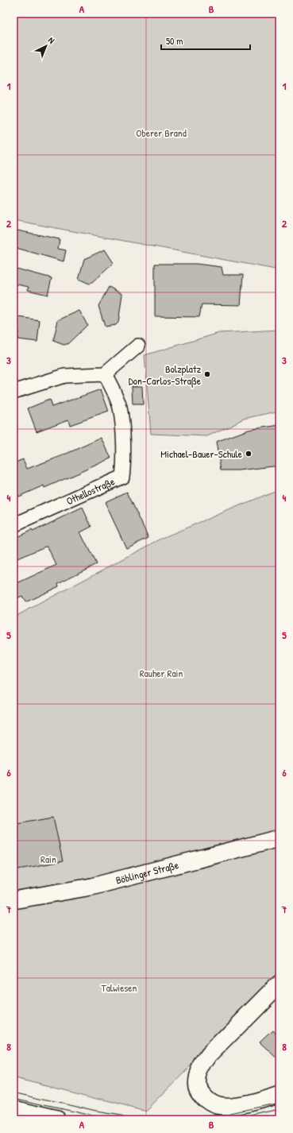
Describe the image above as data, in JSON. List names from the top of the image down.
{
  "streets": {
    "main road": ["Böblinger Straße"],
    "street": ["Othellostraße"]
  },
  "parks": [
    "Oberer Brand",
    "Rauher Rain",
    "Rain",
    "Talwiesen"
  ],
  "places": ["Bolzplatz Don-Carlos-Straße", "Michael-Bauer-Schule"],
  "scale_bar": "50 m",
  "north": "top right",
  "grid": {
    "columns": ["A", "B"],
    "rows": [
      "1",
      "2",
      "3",
      "4",
      "5",
      "6",
      "7",
      "8"
    ]
  }
}
